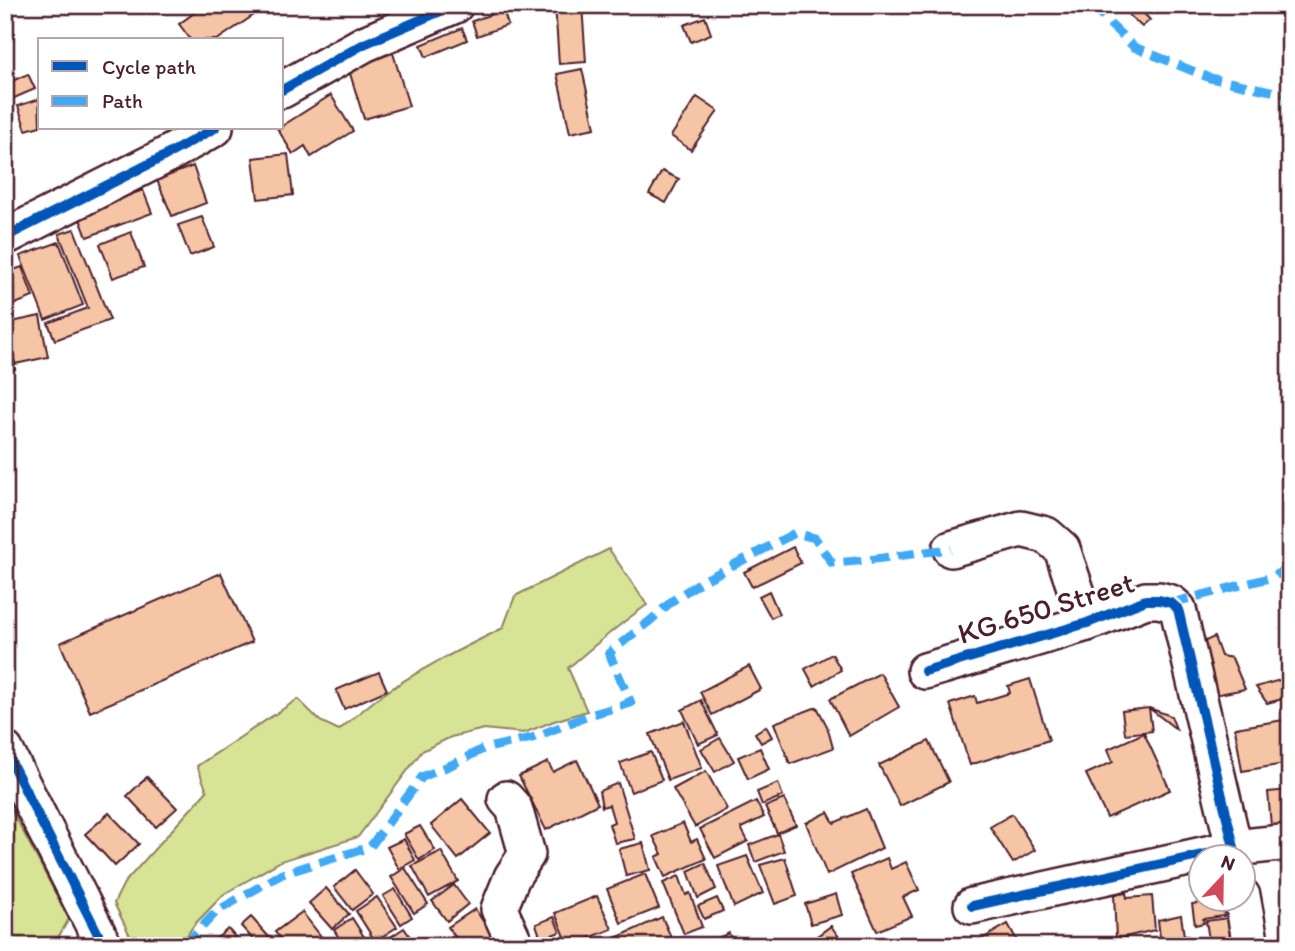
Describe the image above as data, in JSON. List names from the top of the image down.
{
  "streets": {
    "street": ["KG 650 Street"]
  },
  "legend": ["Cycle path", "Path"],
  "north": "top"
}
